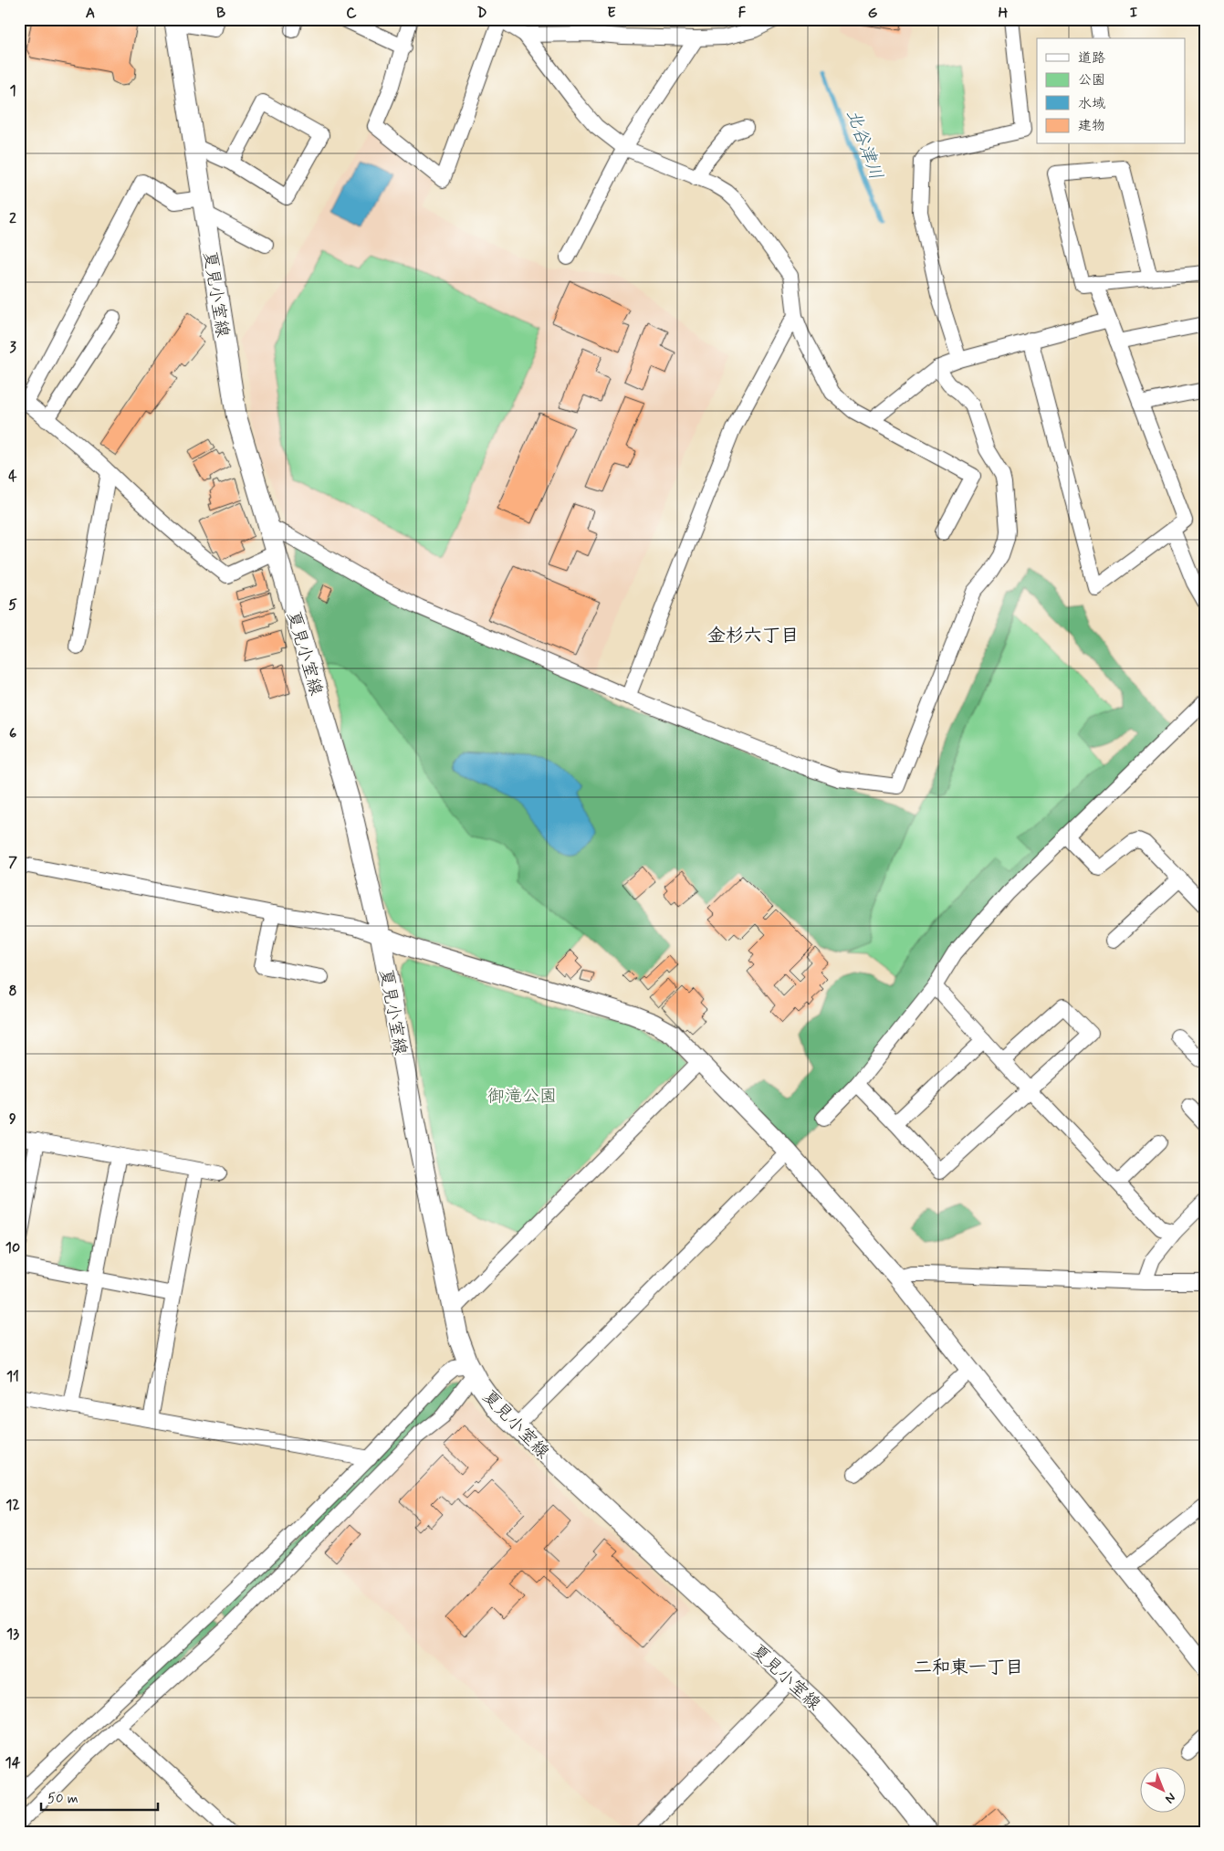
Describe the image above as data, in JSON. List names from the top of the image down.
{
  "streets": {
    "main road": ["夏見小室線"]
  },
  "districts": ["金杉六丁目", "二和東一丁目"],
  "water": ["北谷津川"],
  "parks": ["御滝公園"],
  "legend": [
    "道路",
    "公園",
    "水域",
    "建物"
  ],
  "scale_bar": "50 m",
  "north": "bottom right",
  "grid": {
    "columns": [
      "A",
      "B",
      "C",
      "D",
      "E",
      "F",
      "G",
      "H",
      "I"
    ],
    "rows": [
      "1",
      "2",
      "3",
      "4",
      "5",
      "6",
      "7",
      "8",
      "9",
      "10",
      "11",
      "12",
      "13",
      "14"
    ]
  }
}
